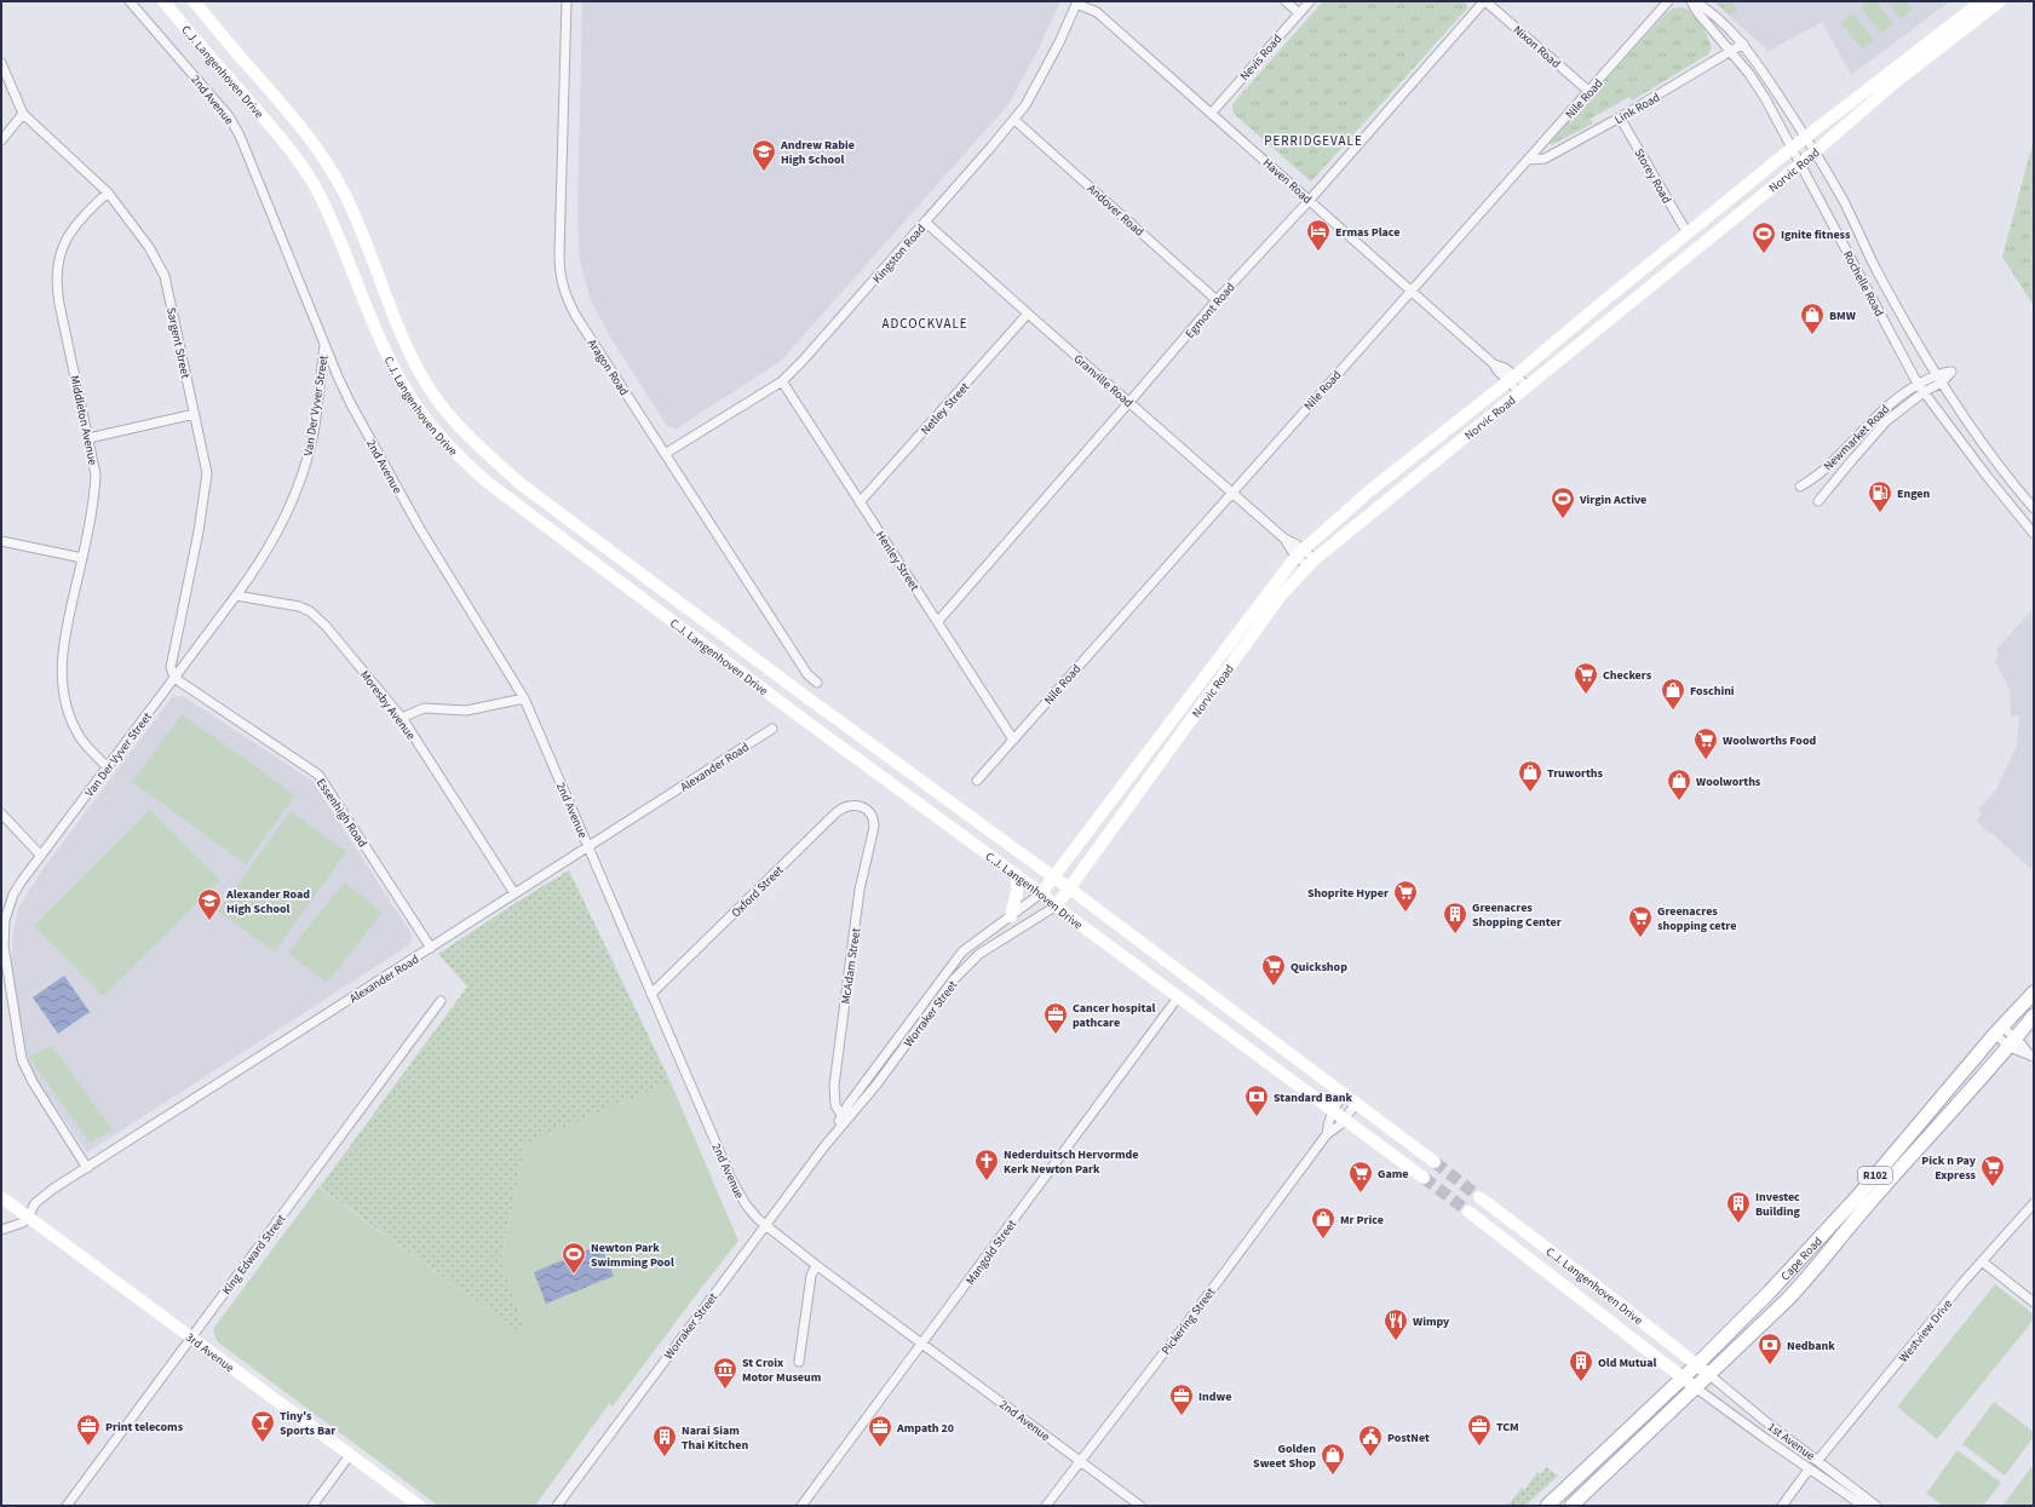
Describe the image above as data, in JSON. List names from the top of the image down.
{
  "streets": {
    "main road": [
      "C.J. Langenhoven Drive",
      "Norvic Road",
      "R102",
      "Cape Road",
      "3rd Avenue"
    ],
    "street": [
      "Nixon Road",
      "Nevis Road",
      "Nile Road",
      "2nd Avenue",
      "Link Road",
      "Storey Road",
      "Haven Road",
      "Andover Road",
      "Kingston Road",
      "Rochelle Road",
      "Egmont Road",
      "Sargent Street",
      "Aragon Road",
      "Granville Road",
      "Van Der Vyver Street",
      "Netley Street",
      "Middleton Avenue",
      "Newmarket Road",
      "Henley Street",
      "Moresby Avenue",
      "Alexander Road",
      "Essenhigh Road",
      "Oxford Street",
      "McAdam Street",
      "Worraker Street",
      "Mangold Street",
      "King Edward Street",
      "Pickering Street",
      "Westview Drive",
      "1st Avenue"
    ]
  },
  "crossings": [
    ["Nixon Road", "Nile Road"],
    ["Nixon Road", "Egmont Road"],
    ["Nevis Road", "Haven Road"],
    ["C.J. Langenhoven Drive", "Norvic Road"],
    ["C.J. Langenhoven Drive", "Worraker Street"],
    ["C.J. Langenhoven Drive", "Mangold Street"],
    ["C.J. Langenhoven Drive", "Cape Road"],
    ["C.J. Langenhoven Drive", "Pickering Street"],
    ["C.J. Langenhoven Drive", "1st Avenue"],
    ["Nile Road", "Link Road"],
    ["Nile Road", "Haven Road"],
    ["Nile Road", "Granville Road"],
    ["Nile Road", "Henley Street"],
    ["2nd Avenue", "Van Der Vyver Street"],
    ["2nd Avenue", "Alexander Road"],
    ["2nd Avenue", "Oxford Street"],
    ["2nd Avenue", "Worraker Street"],
    ["2nd Avenue", "Mangold Street"],
    ["2nd Avenue", "Pickering Street"],
    ["Link Road", "Storey Road"],
    ["Link Road", "Rochelle Road"],
    ["Norvic Road", "Storey Road"],
    ["Norvic Road", "Haven Road"],
    ["Norvic Road", "Rochelle Road"],
    ["Norvic Road", "Granville Road"],
    ["Norvic Road", "Worraker Street"],
    ["Haven Road", "Kingston Road"],
    ["Haven Road", "Egmont Road"],
    ["Andover Road", "Kingston Road"],
    ["Andover Road", "Egmont Road"],
    ["Kingston Road", "Aragon Road"],
    ["Kingston Road", "Granville Road"],
    ["Kingston Road", "Henley Street"],
    ["Rochelle Road", "Newmarket Road"],
    ["Egmont Road", "Granville Road"],
    ["Egmont Road", "Henley Street"],
    ["Sargent Street", "Van Der Vyver Street"],
    ["Sargent Street", "Middleton Avenue"],
    ["Sargent Street", "Essenhigh Road"],
    ["Granville Road", "Netley Street"],
    ["Van Der Vyver Street", "Middleton Avenue"],
    ["Van Der Vyver Street", "Moresby Avenue"],
    ["Van Der Vyver Street", "Alexander Road"],
    ["Van Der Vyver Street", "Essenhigh Road"],
    ["Netley Street", "Henley Street"],
    ["Moresby Avenue", "Alexander Road"],
    ["Alexander Road", "Essenhigh Road"],
    ["Alexander Road", "3rd Avenue"],
    ["Oxford Street", "McAdam Street"],
    ["McAdam Street", "Worraker Street"],
    ["King Edward Street", "3rd Avenue"],
    ["Cape Road", "1st Avenue"],
    ["Westview Drive", "1st Avenue"]
  ],
  "districts": ["PERRIDGEVALE", "ADCOCKVALE"],
  "places": {
    "school or university": ["Andrew Rabie High School", "Alexander Road High School"],
    "hotel": ["Ermas Place"],
    "sports": ["Ignite fitness", "Virgin Active", "Newton Park Swimming Pool"],
    "shop": [
      "BMW",
      "Foschini",
      "Truworths",
      "Woolworths",
      "Mr Price",
      "Golden Sweet Shop"
    ],
    "fuel station": ["Engen"],
    "supermarket": [
      "Checkers",
      "Woolworths Food",
      "Shoprite Hyper",
      "Greenacres shopping cetre",
      "Quickshop",
      "Pick n Pay Express",
      "Game"
    ],
    "building": [
      "Greenacres Shopping Center",
      "Investec Building",
      "Old Mutual",
      "Narai Siam Thai Kitchen"
    ],
    "office": [
      "Cancer hospital pathcare",
      "Indwe",
      "Print telecoms",
      "TCM",
      "Ampath 20"
    ],
    "bank": ["Standard Bank", "Nedbank"],
    "church": ["Nederduitsch Hervormde Kerk Newton Park"],
    "restaurant": ["Wimpy"],
    "museum": ["St Croix Motor Museum"],
    "bar": ["Tiny's Sports Bar"],
    "public building": ["PostNet"]
  }
}
